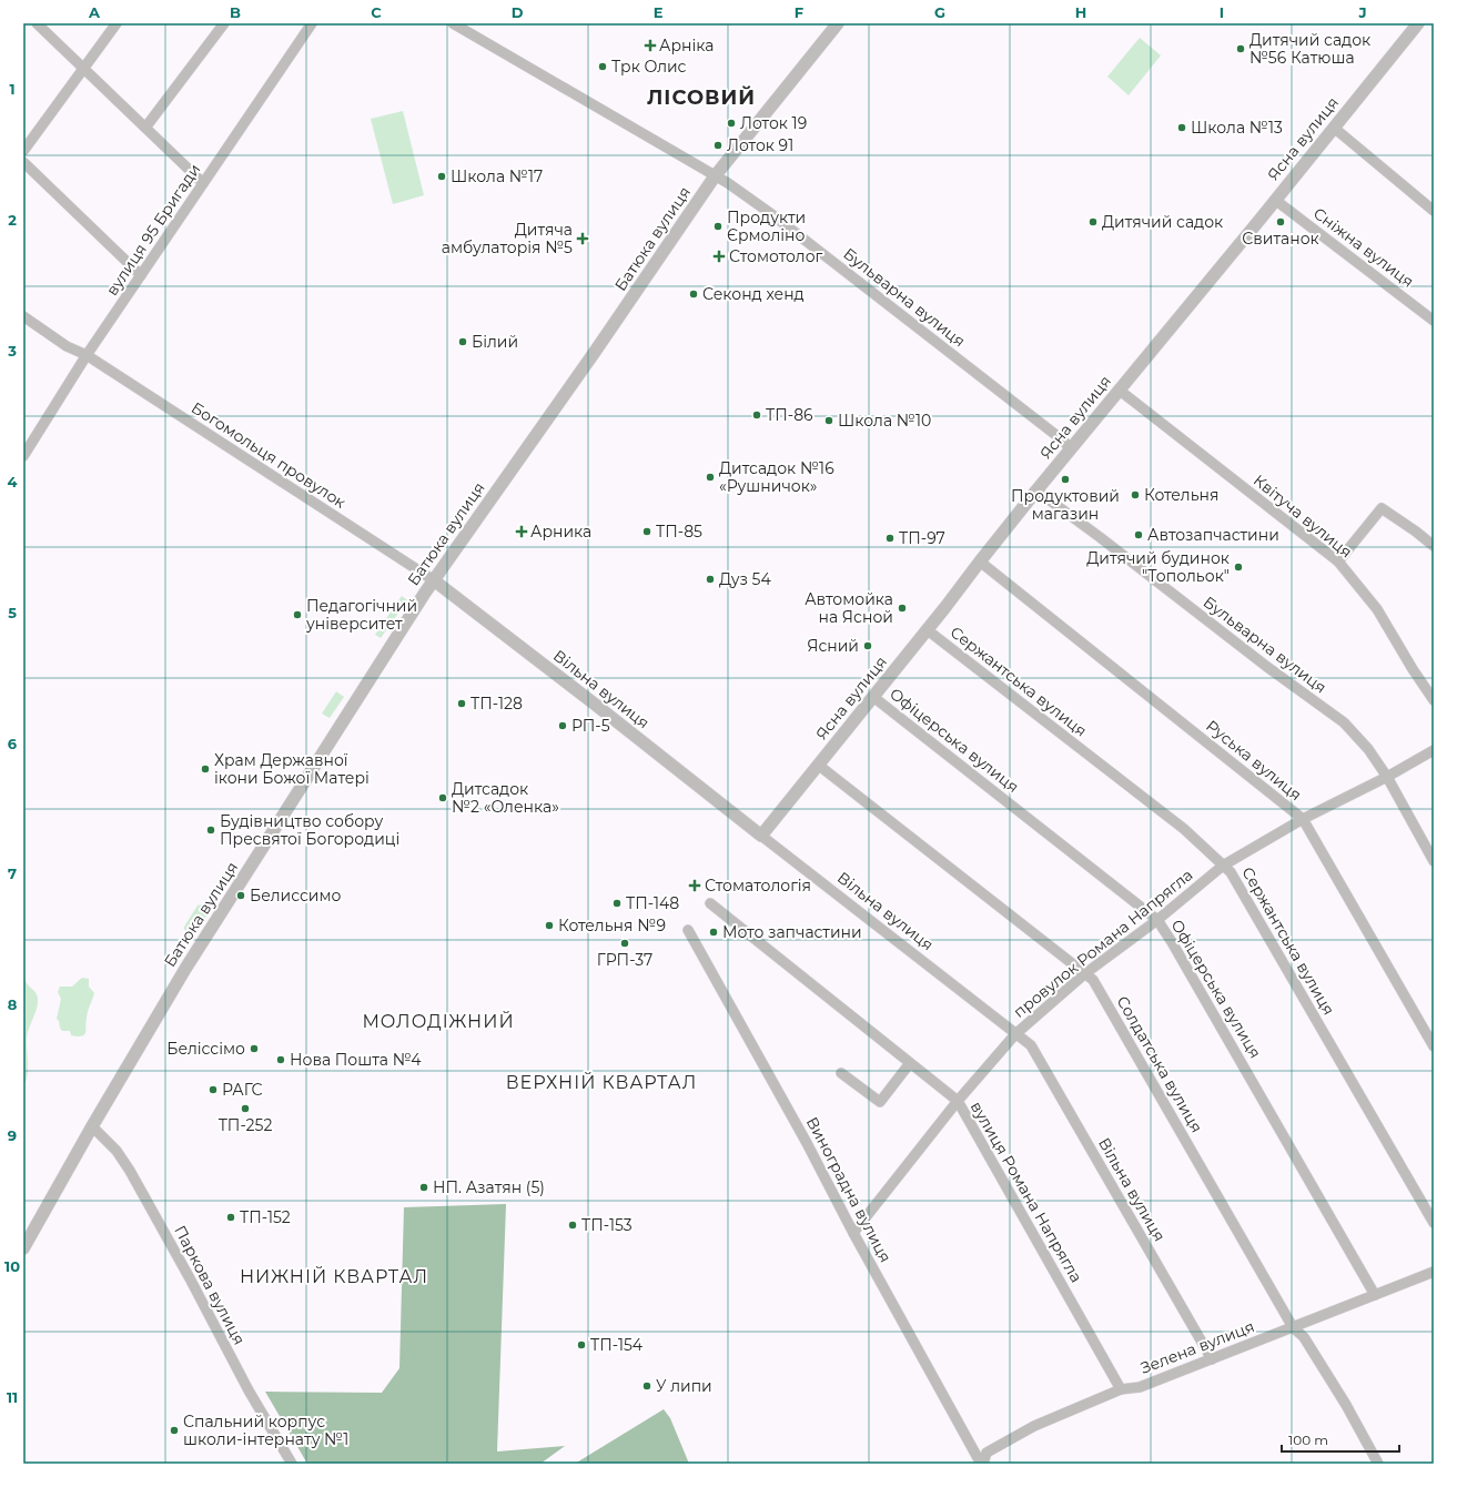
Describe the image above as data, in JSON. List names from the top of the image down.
{
  "streets": {
    "street": [
      "Ясна вулиця",
      "вулиця 95 Бригади",
      "Батюка вулиця",
      "Сніжна вулиця",
      "Бульварна вулиця",
      "Богомольця провулок",
      "Квітуча вулиця",
      "Сержантська вулиця",
      "Вільна вулиця",
      "Офіцерська вулиця",
      "Руська вулиця",
      "провулок Романа Напрягла",
      "Солдатська вулиця",
      "Виноградна вулиця",
      "вулиця Романа Напрягла",
      "Паркова вулиця",
      "Зелена вулиця"
    ]
  },
  "crossings": [
    ["Ясна вулиця", "Сніжна вулиця"],
    ["Ясна вулиця", "Бульварна вулиця"],
    ["Ясна вулиця", "Квітуча вулиця"],
    ["Ясна вулиця", "Сержантська вулиця"],
    ["Ясна вулиця", "Вільна вулиця"],
    ["Ясна вулиця", "Офіцерська вулиця"],
    ["Ясна вулиця", "Руська вулиця"],
    ["Ясна вулиця", "Солдатська вулиця"],
    ["вулиця 95 Бригади", "Богомольця провулок"],
    ["Батюка вулиця", "Бульварна вулиця"],
    ["Батюка вулиця", "Богомольця провулок"],
    ["Батюка вулиця", "Вільна вулиця"],
    ["Батюка вулиця", "Паркова вулиця"],
    ["Бульварна вулиця", "провулок Романа Напрягла"],
    ["Богомольця провулок", "Вільна вулиця"],
    ["Сержантська вулиця", "провулок Романа Напрягла"],
    ["Вільна вулиця", "провулок Романа Напрягла"],
    ["Вільна вулиця", "Зелена вулиця"],
    ["Офіцерська вулиця", "провулок Романа Напрягла"],
    ["Офіцерська вулиця", "Зелена вулиця"],
    ["Руська вулиця", "провулок Романа Напрягла"],
    ["провулок Романа Напрягла", "Солдатська вулиця"],
    ["провулок Романа Напрягла", "Виноградна вулиця"],
    ["провулок Романа Напрягла", "вулиця Романа Напрягла"],
    ["Солдатська вулиця", "Зелена вулиця"],
    ["Виноградна вулиця", "Зелена вулиця"],
    ["вулиця Романа Напрягла", "Зелена вулиця"]
  ],
  "districts": [
    "ЛІСОВИЙ",
    "МОЛОДІЖНИЙ",
    "ВЕРХНІЙ КВАРТАЛ",
    "НИЖНІЙ КВАРТАЛ"
  ],
  "places": {
    "health": [
      "Арніка",
      "Дитяча амбулаторія №5",
      "Стомотолог",
      "Арника",
      "Стоматологія"
    ],
    "other": [
      "Дитячий садок №56 Катюша",
      "Трк Олис",
      "Лоток 19",
      "Школа №13",
      "Лоток 91",
      "Школа №17",
      "Дитячий садок",
      "Свитанок",
      "Продукти Єрмоліно",
      "Секонд хенд",
      "Білий",
      "ТП-86",
      "Школа №10",
      "Дитсадок №16 «Рушничок»",
      "Продуктовий магазин",
      "Котельня",
      "ТП-85",
      "Автозапчастини",
      "ТП-97",
      "Дитячий будинок \"Топольок\"",
      "Дуз 54",
      "Автомойка на Ясной",
      "Педагогічний університет",
      "Ясний",
      "ТП-128",
      "РП-5",
      "Храм Державної ікони Божої Матері",
      "Дитсадок №2 «Оленка»",
      "Будівництво собору Пресвятої Богородиці",
      "Белиссимо",
      "ТП-148",
      "Котельня №9",
      "Мото запчастини",
      "ГРП-37",
      "Беліссімо",
      "Нова Пошта №4",
      "РАГС",
      "ТП-252",
      "НП. Азатян (5)",
      "ТП-152",
      "ТП-153",
      "ТП-154",
      "У липи",
      "Спальний корпус школи-інтернату №1"
    ]
  },
  "scale_bar": "100 m",
  "grid": {
    "columns": [
      "A",
      "B",
      "C",
      "D",
      "E",
      "F",
      "G",
      "H",
      "I",
      "J"
    ],
    "rows": [
      "1",
      "2",
      "3",
      "4",
      "5",
      "6",
      "7",
      "8",
      "9",
      "10",
      "11"
    ]
  }
}
